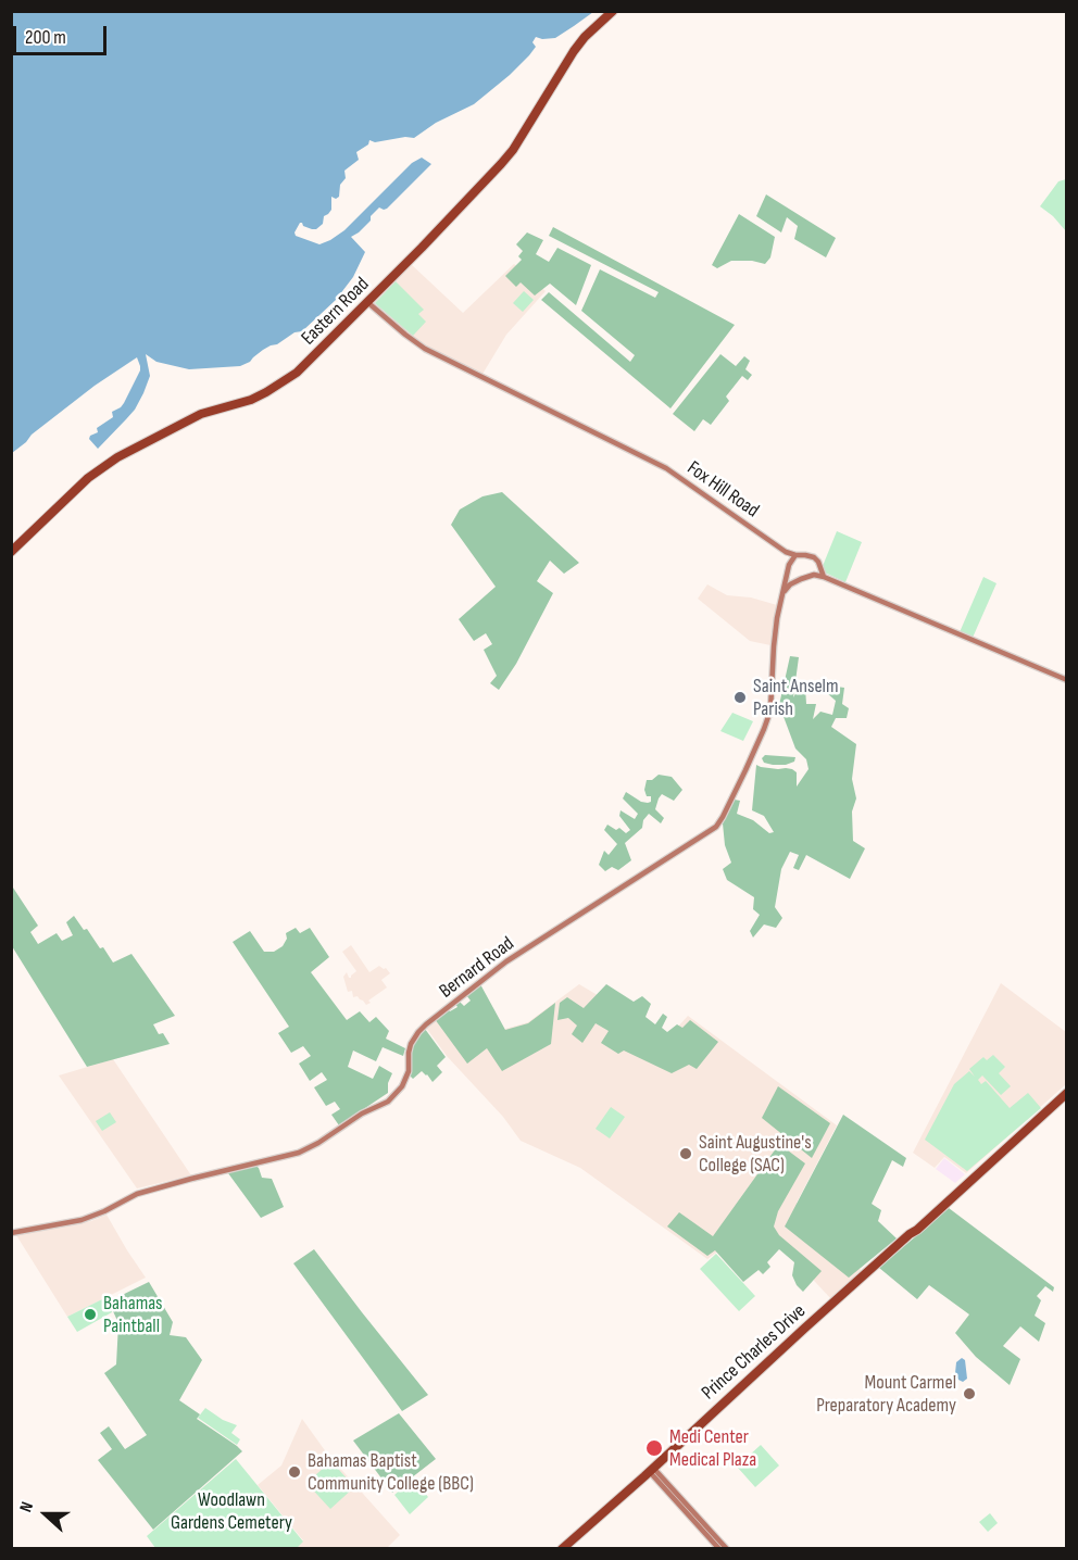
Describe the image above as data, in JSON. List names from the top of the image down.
{
  "streets": {
    "highway": ["Eastern Road", "Prince Charles Drive"],
    "main road": ["Fox Hill Road", "Bernard Road"]
  },
  "crossings": [
    ["Eastern Road", "Fox Hill Road"]
  ],
  "parks": ["Woodlawn Gardens Cemetery"],
  "places": [
    "Saint Anselm Parish",
    "Saint Augustine's College (SAC)",
    "Bahamas Paintball",
    "Mount Carmel Preparatory Academy",
    "Medi Center Medical Plaza",
    "Bahamas Baptist Community College (BBC)"
  ],
  "scale_bar": "200 m",
  "north": "left"
}
